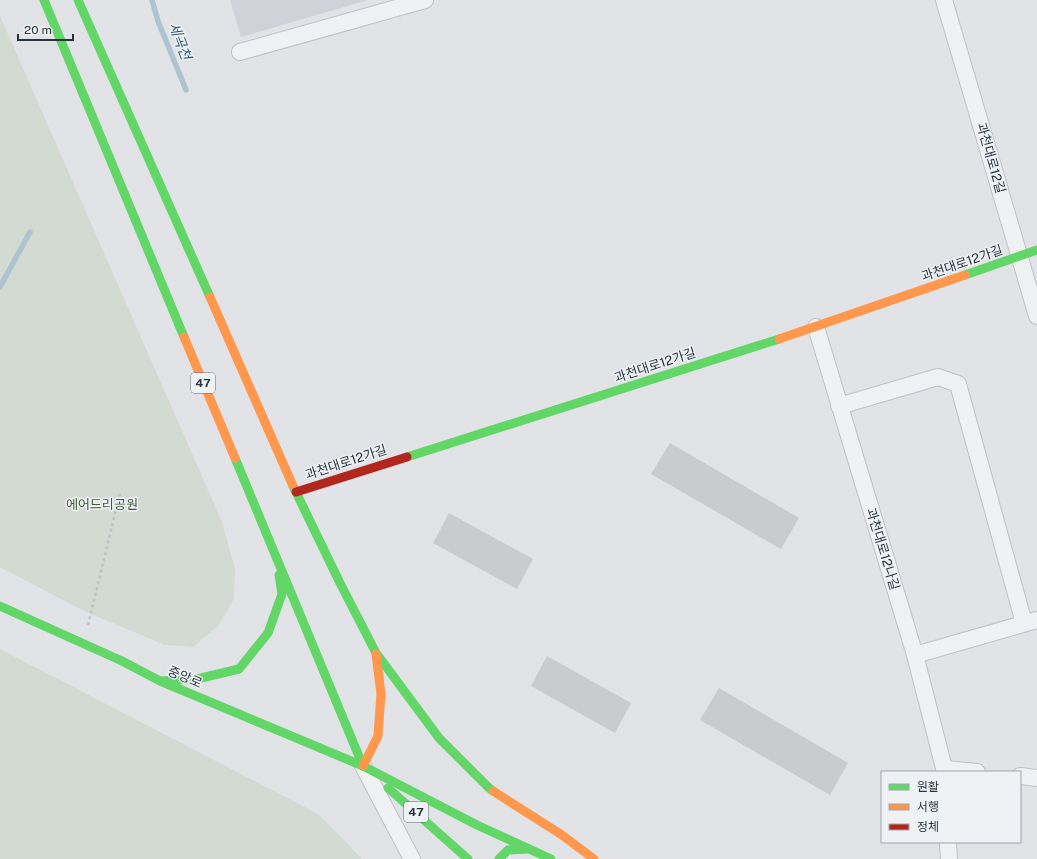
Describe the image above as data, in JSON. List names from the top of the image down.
{
  "streets": {
    "main road": ["과천대로12가길", "47", "중앙로"],
    "street": ["과천대로12길", "과천대로12나길"]
  },
  "crossings": [
    ["과천대로12길", "과천대로12가길"],
    ["과천대로12가길", "과천대로12나길"],
    ["47", "중앙로"]
  ],
  "water": ["세곡천"],
  "parks": ["에어드리공원"],
  "legend": ["원활", "서행", "정체"],
  "scale_bar": "20 m"
}
